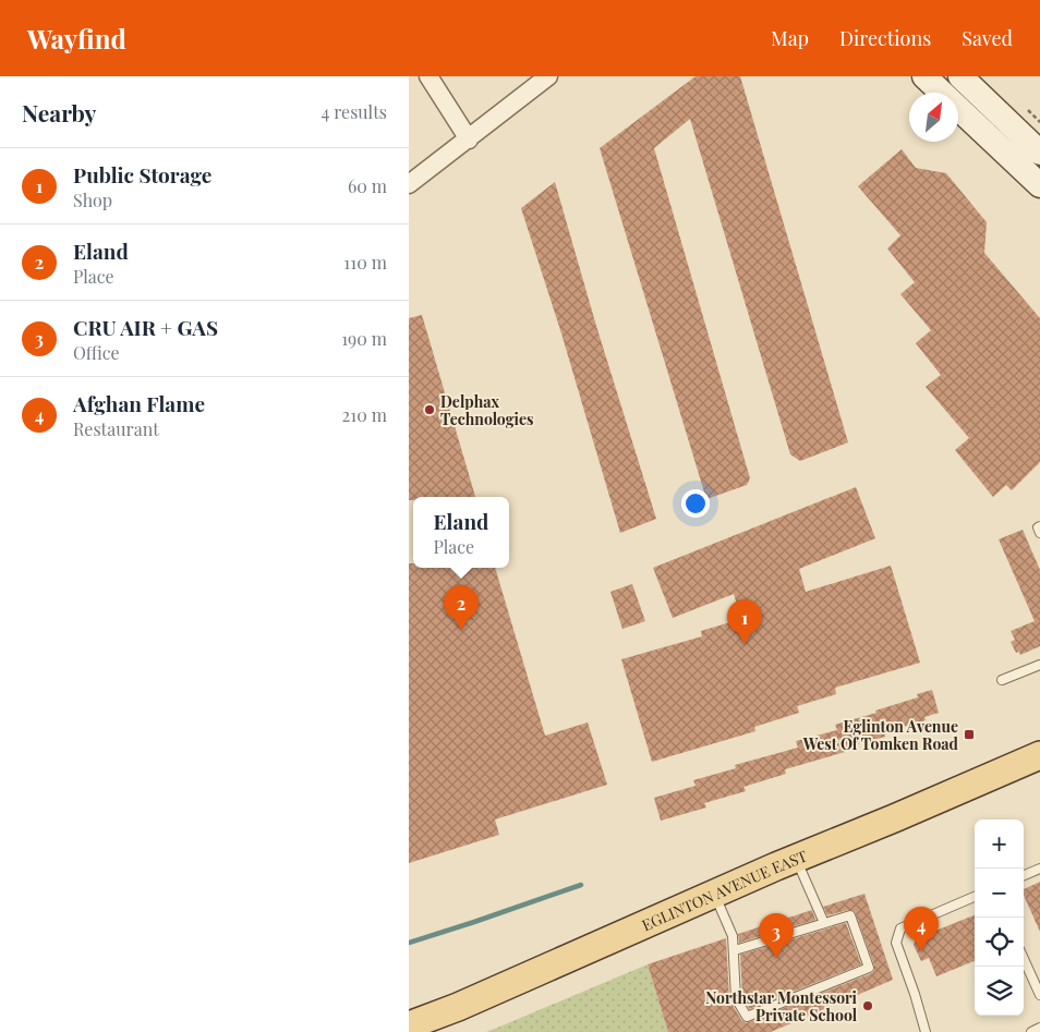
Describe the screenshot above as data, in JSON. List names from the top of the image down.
{
  "streets": {
    "main road": ["EGLINTON AVENUE EAST"]
  },
  "places": {
    "other": ["Delphax Technologies", "Northstar Montessori Private School"],
    "transit": ["Eglinton Avenue West Of Tomken Road"]
  },
  "north": "top right",
  "page": {
    "header": "Wayfind",
    "nav": ["Map", "Directions", "Saved"],
    "heading": ["Nearby", "4 results"],
    "list": [
      {
        "mark": "1",
        "name": "Public Storage",
        "note": "Shop",
        "value": "60 m"
      },
      {
        "mark": "2",
        "name": "Eland",
        "note": "Place",
        "value": "110 m"
      },
      {
        "mark": "3",
        "name": "CRU AIR + GAS",
        "note": "Office",
        "value": "190 m"
      },
      {
        "mark": "4",
        "name": "Afghan Flame",
        "note": "Restaurant",
        "value": "210 m"
      }
    ],
    "popup": ["Eland", "Place"],
    "pins": [
      "2",
      "1",
      "4",
      "3"
    ],
    "map_buttons": ["+", "−"]
  }
}
